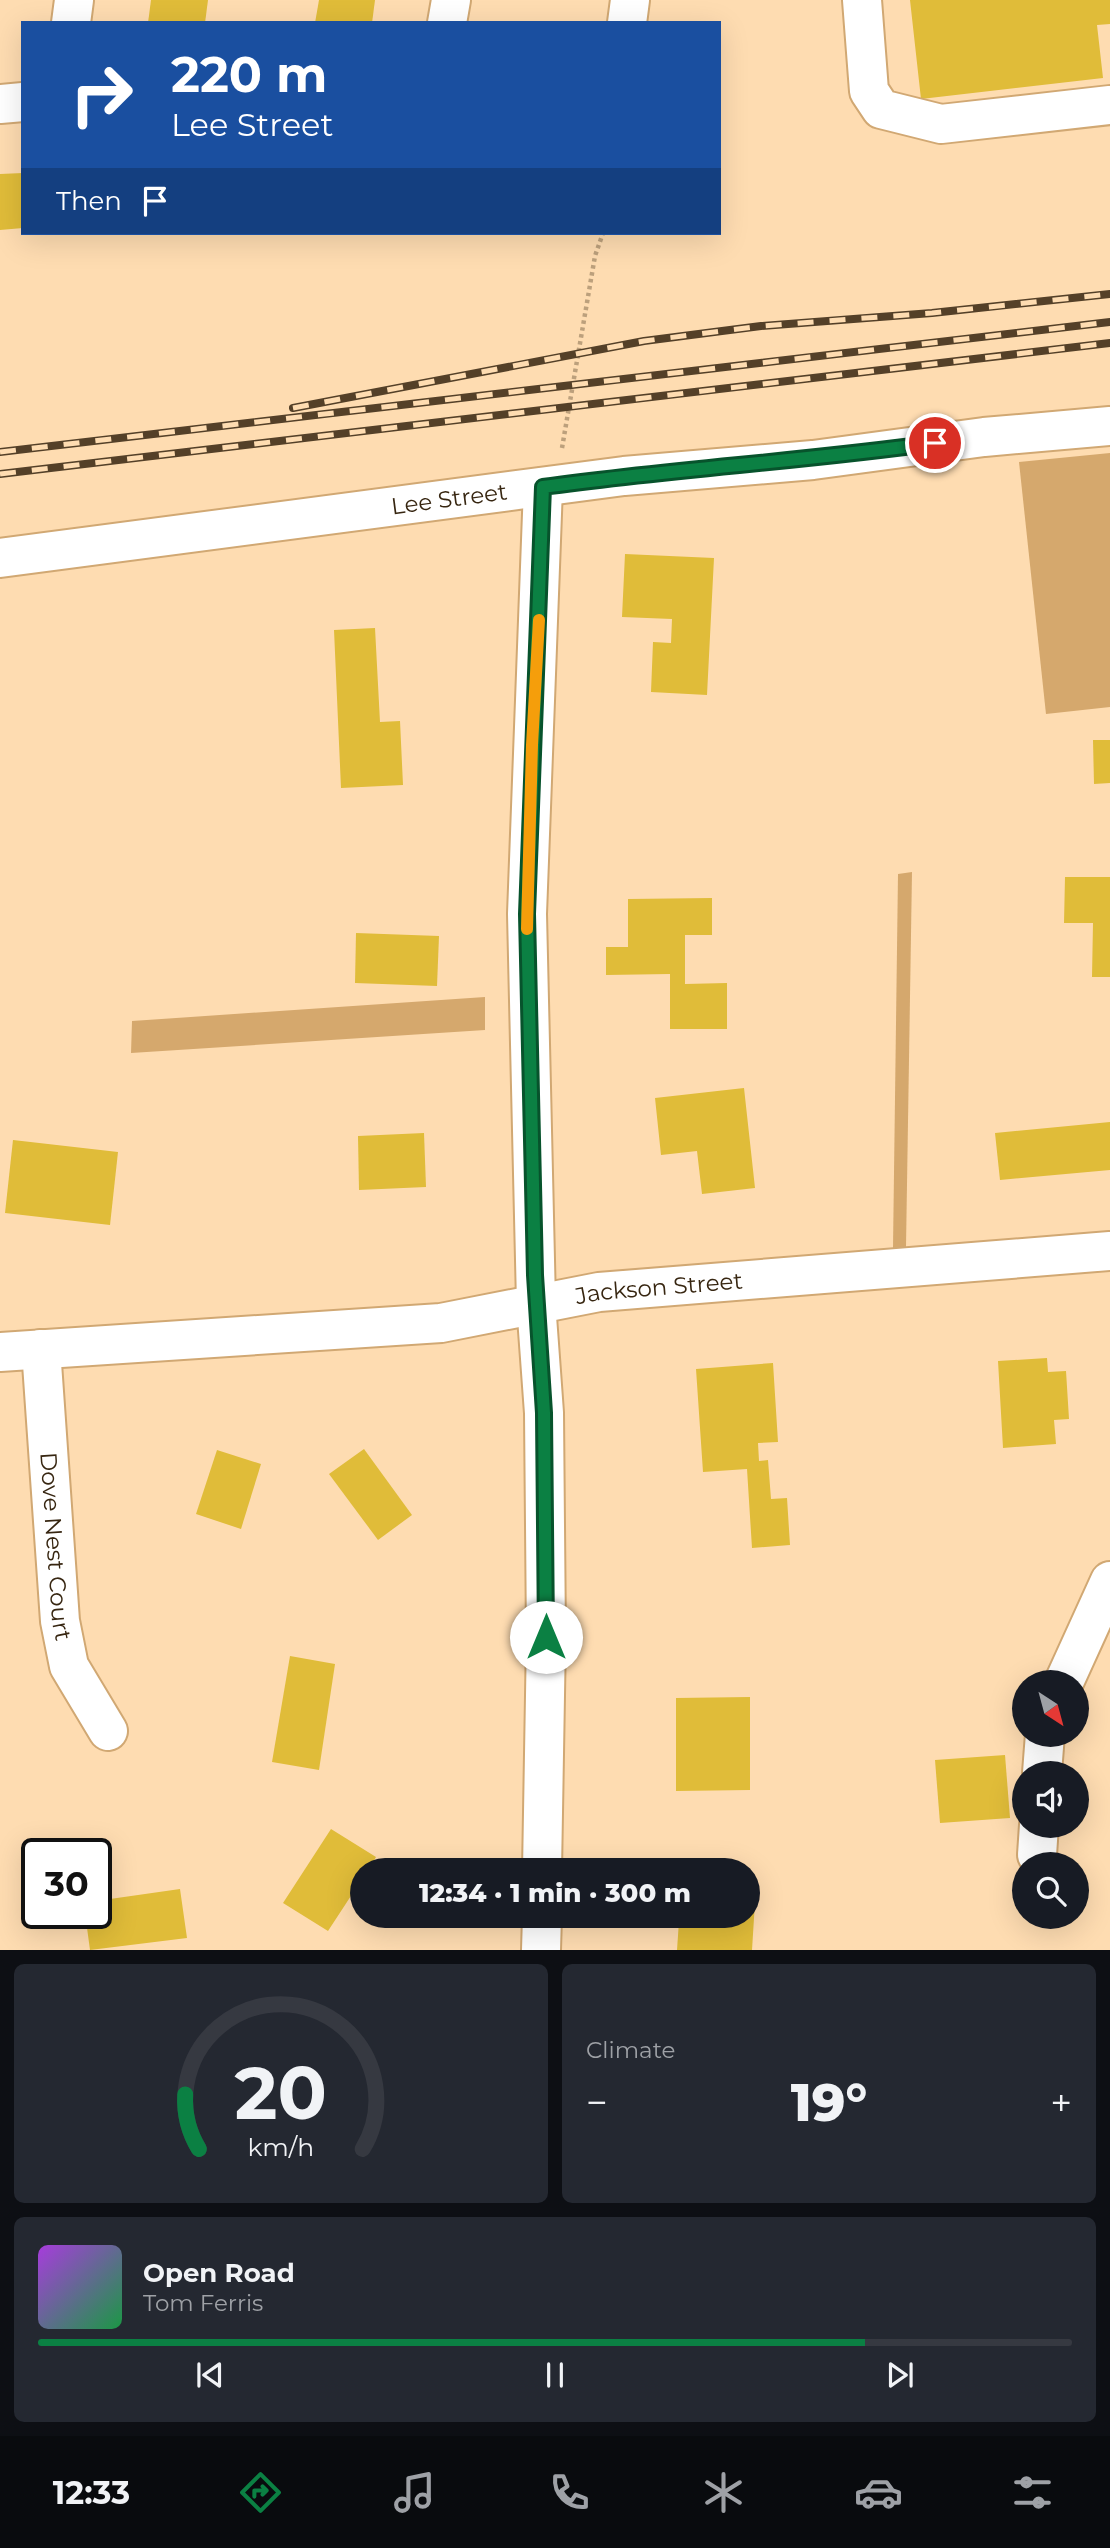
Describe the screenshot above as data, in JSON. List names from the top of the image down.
{
  "streets": {
    "street": ["Lee Street", "Jackson Street", "Dove Nest Court"]
  },
  "crossings": [
    ["Jackson Street", "Dove Nest Court"]
  ],
  "north": "bottom right",
  "page": {
    "turn": ["220 m", "Lee Street"],
    "then": "Then",
    "limit": "30",
    "trip": "12:34 · 1 min · 300 m",
    "tile": "Climate",
    "heat": ["−", "19°", "+"],
    "song": ["Open Road", "Tom Ferris"],
    "tabs": "12:33",
    "gauge": ["20", "km/h"]
  }
}
